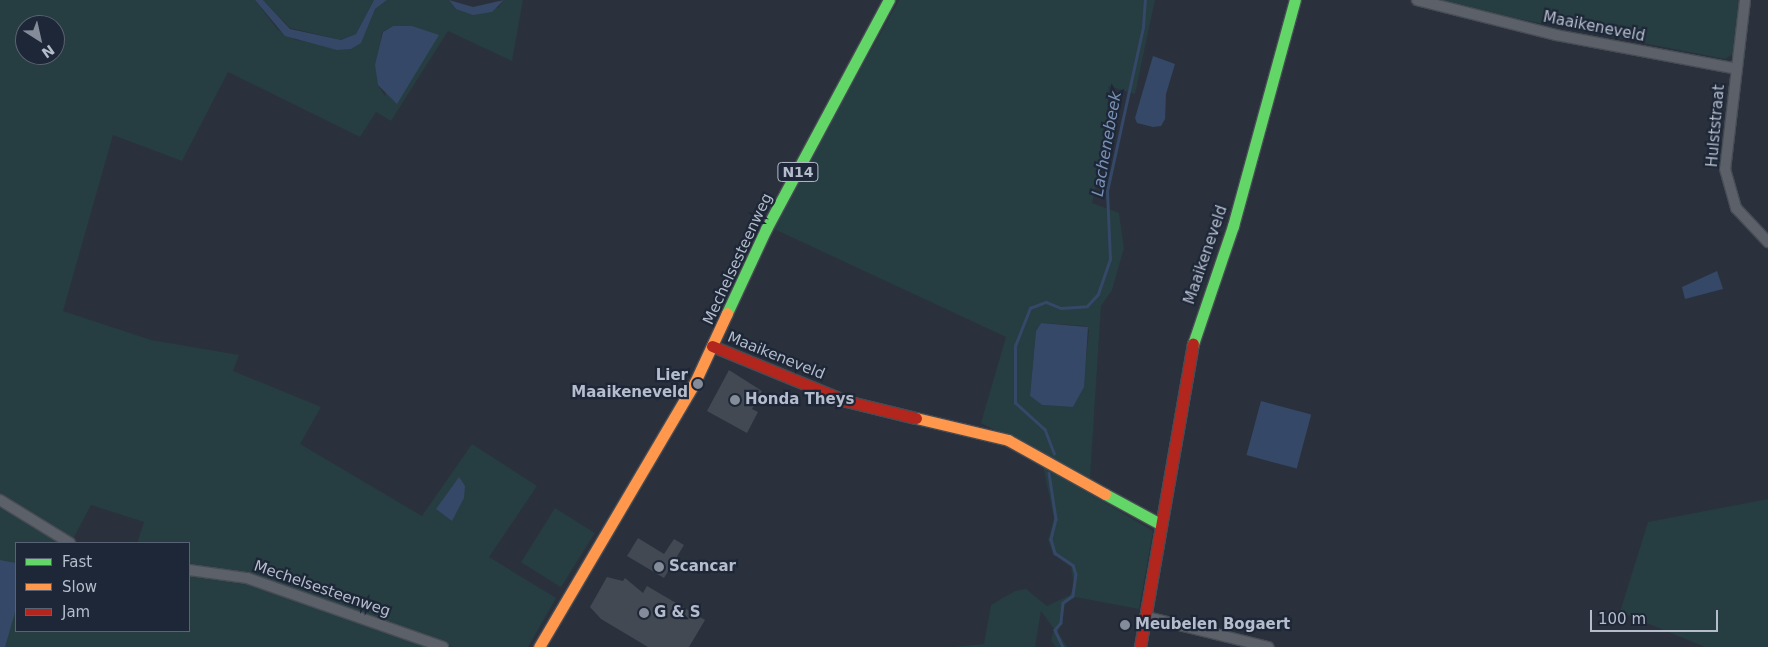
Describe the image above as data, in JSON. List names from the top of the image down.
{
  "streets": {
    "street": [
      "Maaikeneveld",
      "Hulststraat",
      "N14",
      "Mechelsesteenweg"
    ]
  },
  "crossings": [
    ["Maaikeneveld", "Hulststraat"],
    ["Maaikeneveld", "Mechelsesteenweg"]
  ],
  "water": ["Lachenebeek"],
  "places": [
    "Lier Maaikeneveld",
    "Honda Theys",
    "Scancar",
    "G & S",
    "Meubelen Bogaert"
  ],
  "legend": ["Fast", "Slow", "Jam"],
  "scale_bar": "100 m",
  "north": "bottom right"
}
